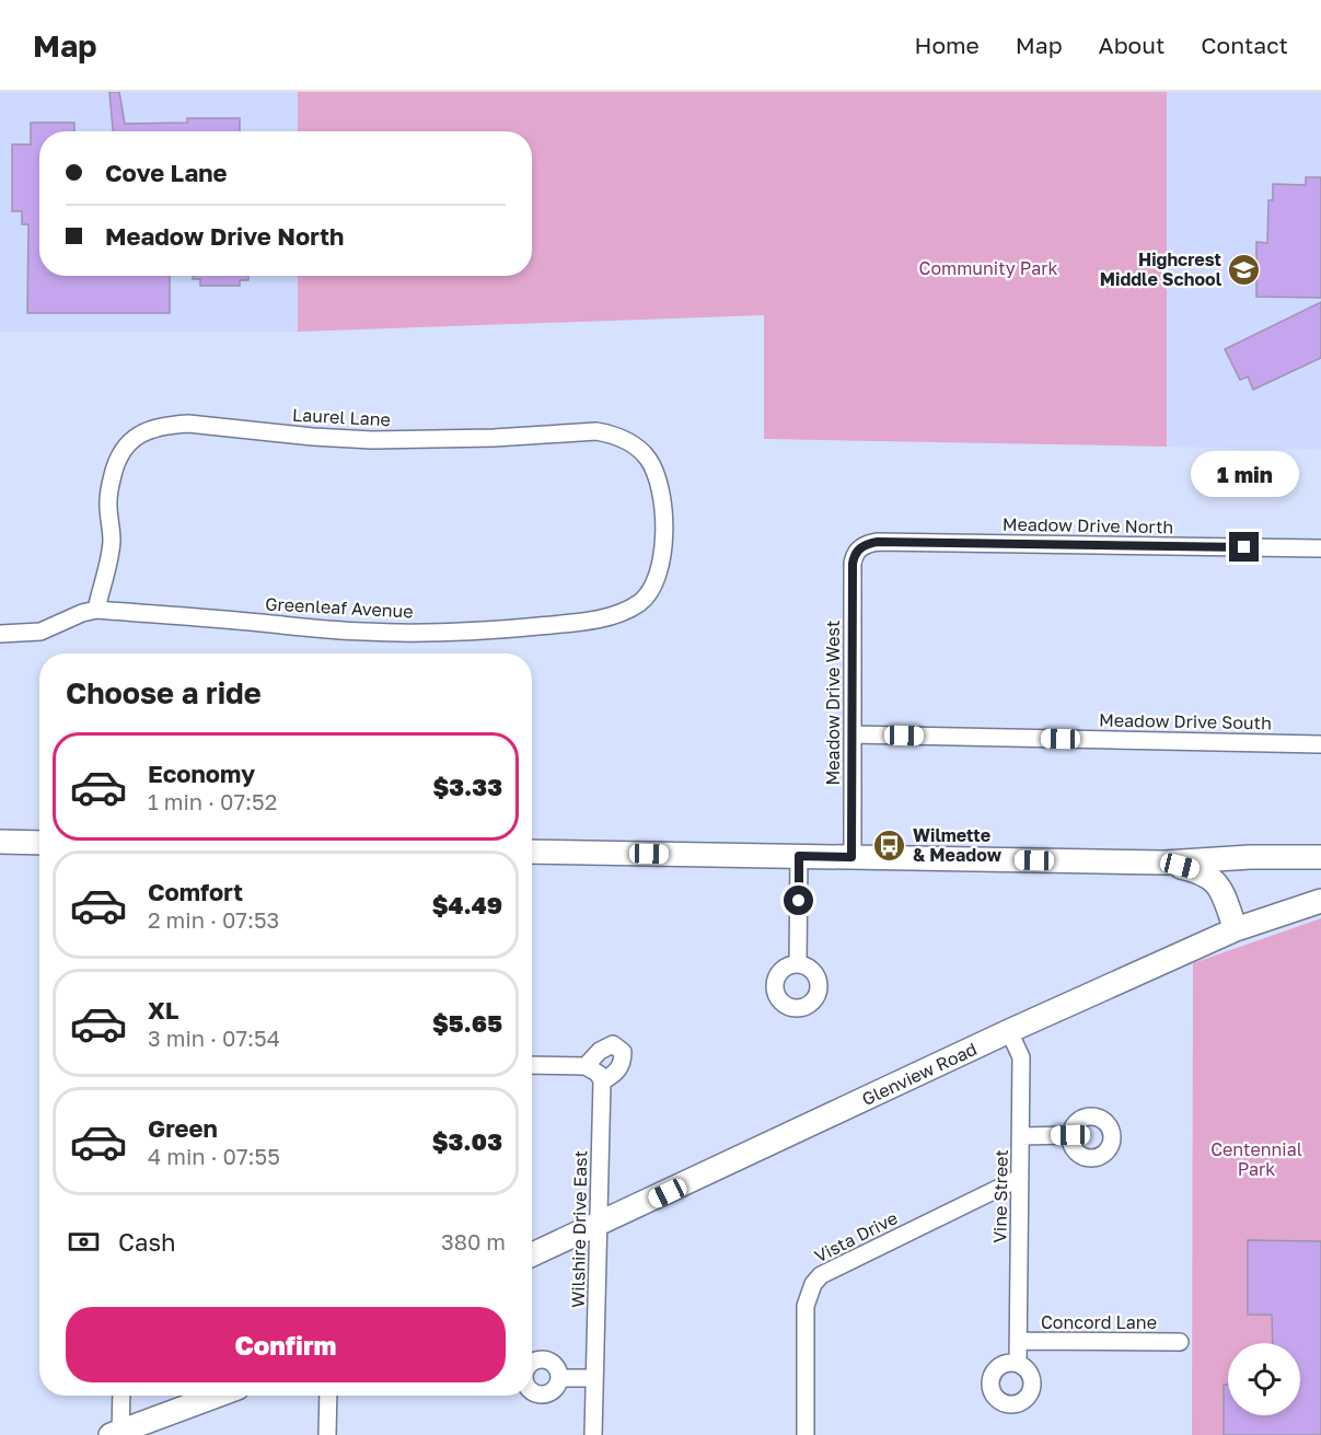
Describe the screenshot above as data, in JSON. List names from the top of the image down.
{
  "streets": {
    "main road": ["Glenview Road"],
    "street": [
      "Laurel Lane",
      "Meadow Drive North",
      "Greenleaf Avenue",
      "Meadow Drive West",
      "Meadow Drive South",
      "Vine Street",
      "Wilshire Drive East",
      "Vista Drive",
      "Concord Lane"
    ]
  },
  "crossings": [
    ["Laurel Lane", "Greenleaf Avenue"],
    ["Meadow Drive North", "Meadow Drive West"],
    ["Meadow Drive West", "Meadow Drive South"],
    ["Glenview Road", "Vine Street"],
    ["Glenview Road", "Wilshire Drive East"],
    ["Vine Street", "Vista Drive"],
    ["Vine Street", "Concord Lane"]
  ],
  "parks": ["Community Park", "Centennial Park"],
  "places": {
    "school or university": ["Highcrest Middle School"],
    "bus stop": ["Wilmette & Meadow"]
  },
  "page": {
    "header": "Map",
    "nav": [
      "Home",
      "Map",
      "About",
      "Contact"
    ],
    "banner": ["Cove Lane", "Meadow Drive North"],
    "bubble": "1 min",
    "heading": "Choose a ride",
    "list": [
      {
        "name": "Economy",
        "note": "1 min · 07:52",
        "value": "$3.33"
      },
      {
        "name": "Comfort",
        "note": "2 min · 07:53",
        "value": "$4.49"
      },
      {
        "name": "XL",
        "note": "3 min · 07:54",
        "value": "$5.65"
      },
      {
        "name": "Green",
        "note": "4 min · 07:55",
        "value": "$3.03"
      }
    ],
    "pay": ["Cash", "380 m"],
    "buttons": "Confirm"
  }
}
